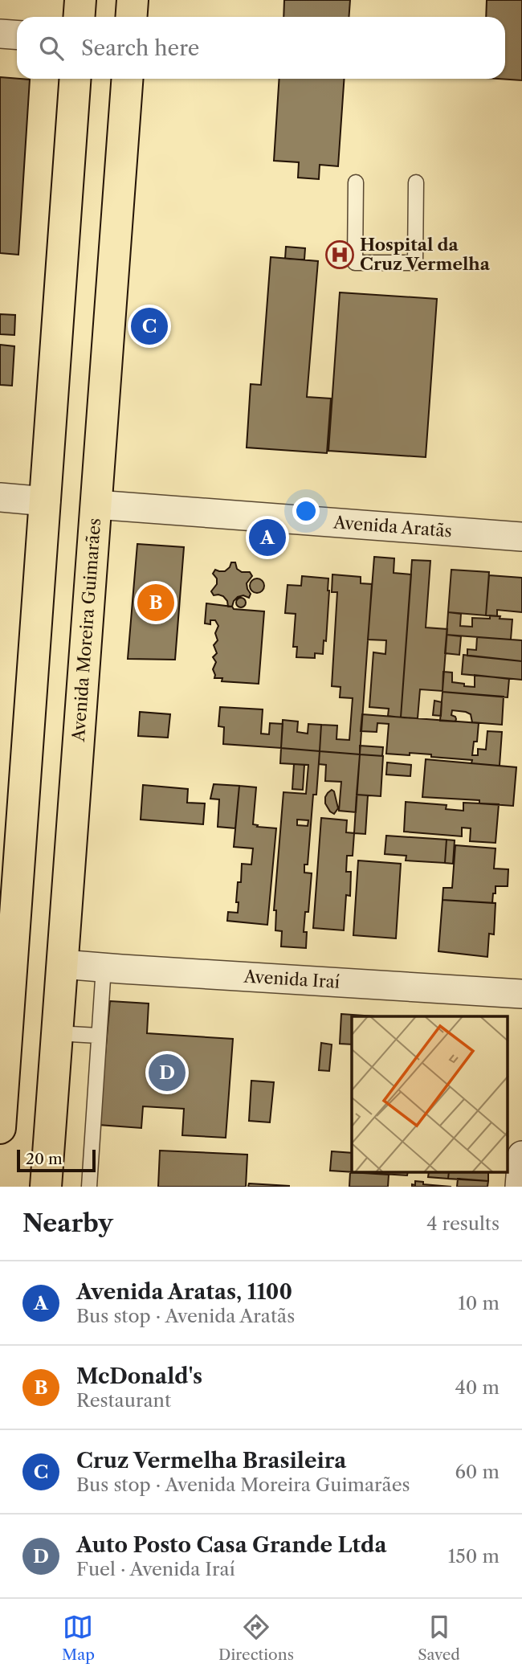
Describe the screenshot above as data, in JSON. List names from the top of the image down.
{
  "streets": {
    "highway": ["Avenida Moreira Guimarães"],
    "street": ["Avenida Aratãs", "Avenida Iraí"]
  },
  "crossings": [
    ["Avenida Aratãs", "Avenida Moreira Guimarães"],
    ["Avenida Moreira Guimarães", "Avenida Iraí"]
  ],
  "places": {
    "hospital": ["Hospital da Cruz Vermelha"]
  },
  "scale_bar": "20 m",
  "page": {
    "search": "Search here",
    "pins": [
      "C",
      "A",
      "B",
      "D"
    ],
    "scale": "20 m",
    "heading": ["Nearby", "4 results"],
    "list": [
      {
        "mark": "A",
        "name": "Avenida Aratas, 1100",
        "note": "Bus stop · Avenida Aratãs",
        "value": "10 m"
      },
      {
        "mark": "B",
        "name": "McDonald's",
        "note": "Restaurant",
        "value": "40 m"
      },
      {
        "mark": "C",
        "name": "Cruz Vermelha Brasileira",
        "note": "Bus stop · Avenida Moreira Guimarães",
        "value": "60 m"
      },
      {
        "mark": "D",
        "name": "Auto Posto Casa Grande Ltda",
        "note": "Fuel · Avenida Iraí",
        "value": "150 m"
      }
    ],
    "nav": ["Map", "Directions", "Saved"]
  }
}
